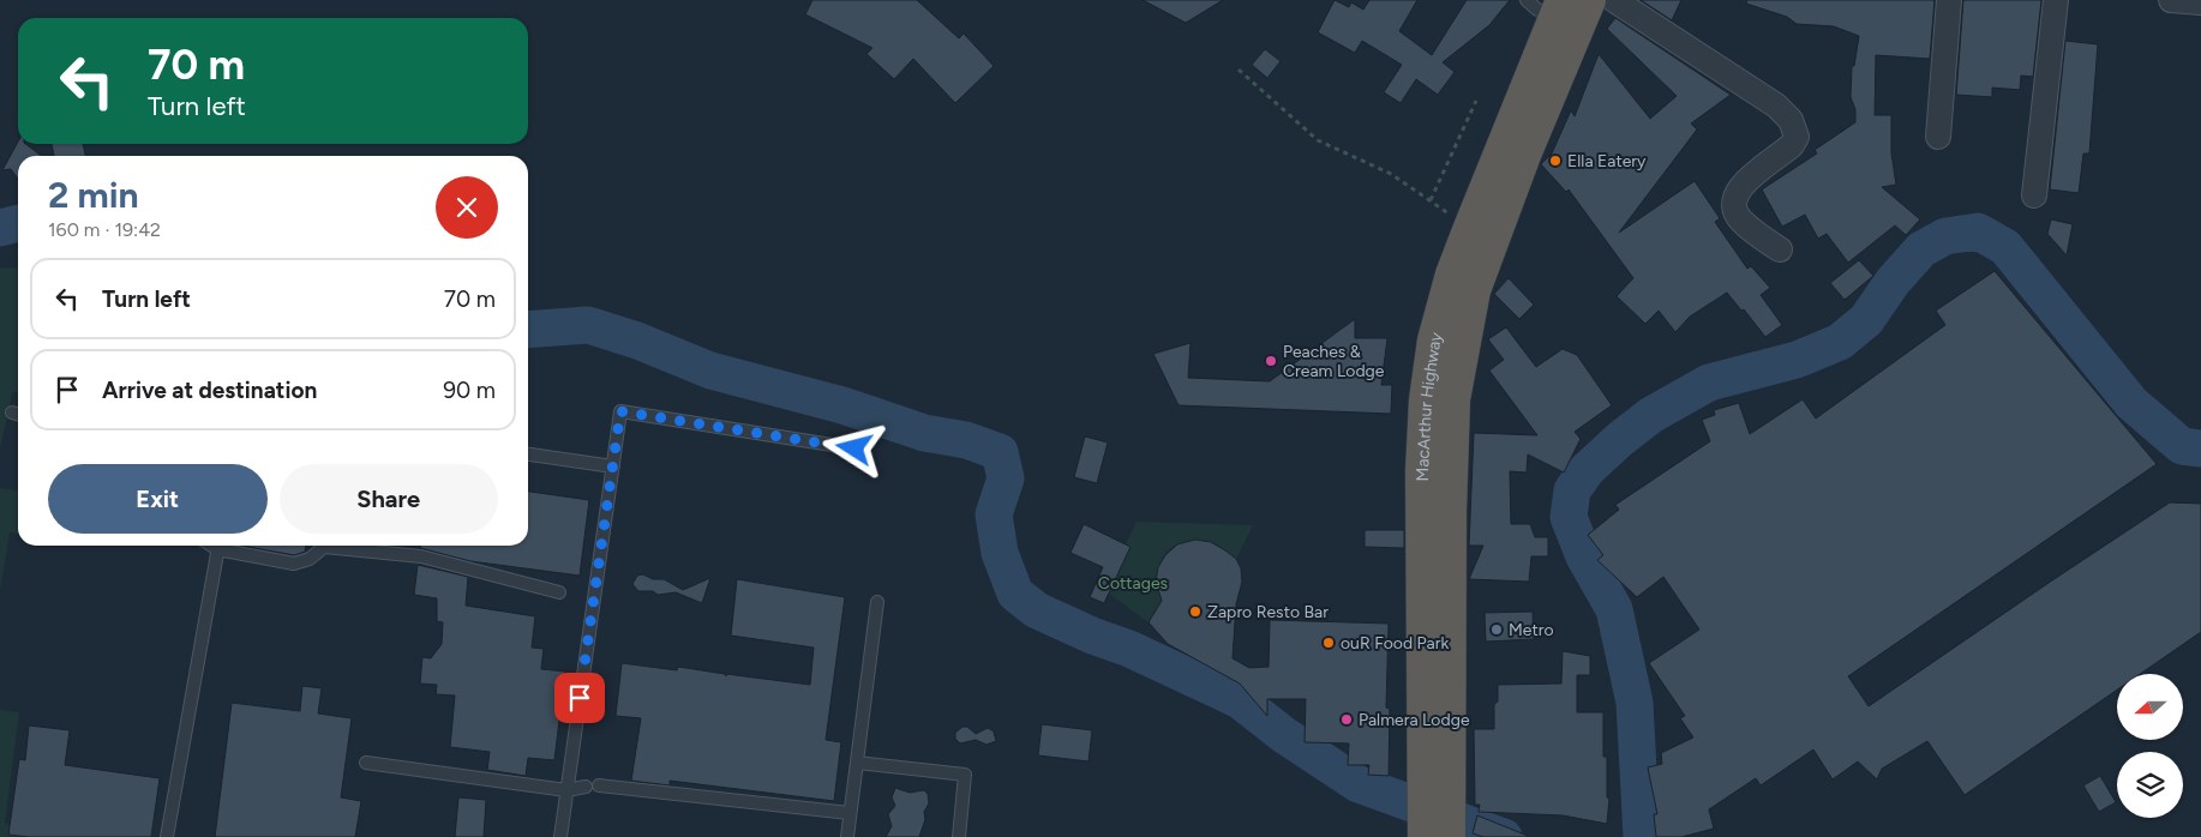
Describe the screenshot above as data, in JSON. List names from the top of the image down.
{
  "streets": {
    "highway": ["MacArthur Highway"]
  },
  "parks": ["Cottages"],
  "places": [
    "Ella Eatery",
    "Peaches & Cream Lodge",
    "Zapro Resto Bar",
    "Metro",
    "ouR Food Park",
    "Palmera Lodge"
  ],
  "north": "left",
  "page": {
    "turn": ["70 m", "Turn left"],
    "heading": ["2 min", "160 m · 19:42"],
    "list": [
      {
        "name": "Turn left",
        "value": "70 m"
      },
      {
        "name": "Arrive at destination",
        "value": "90 m"
      }
    ],
    "buttons": ["Exit", "Share"]
  }
}
